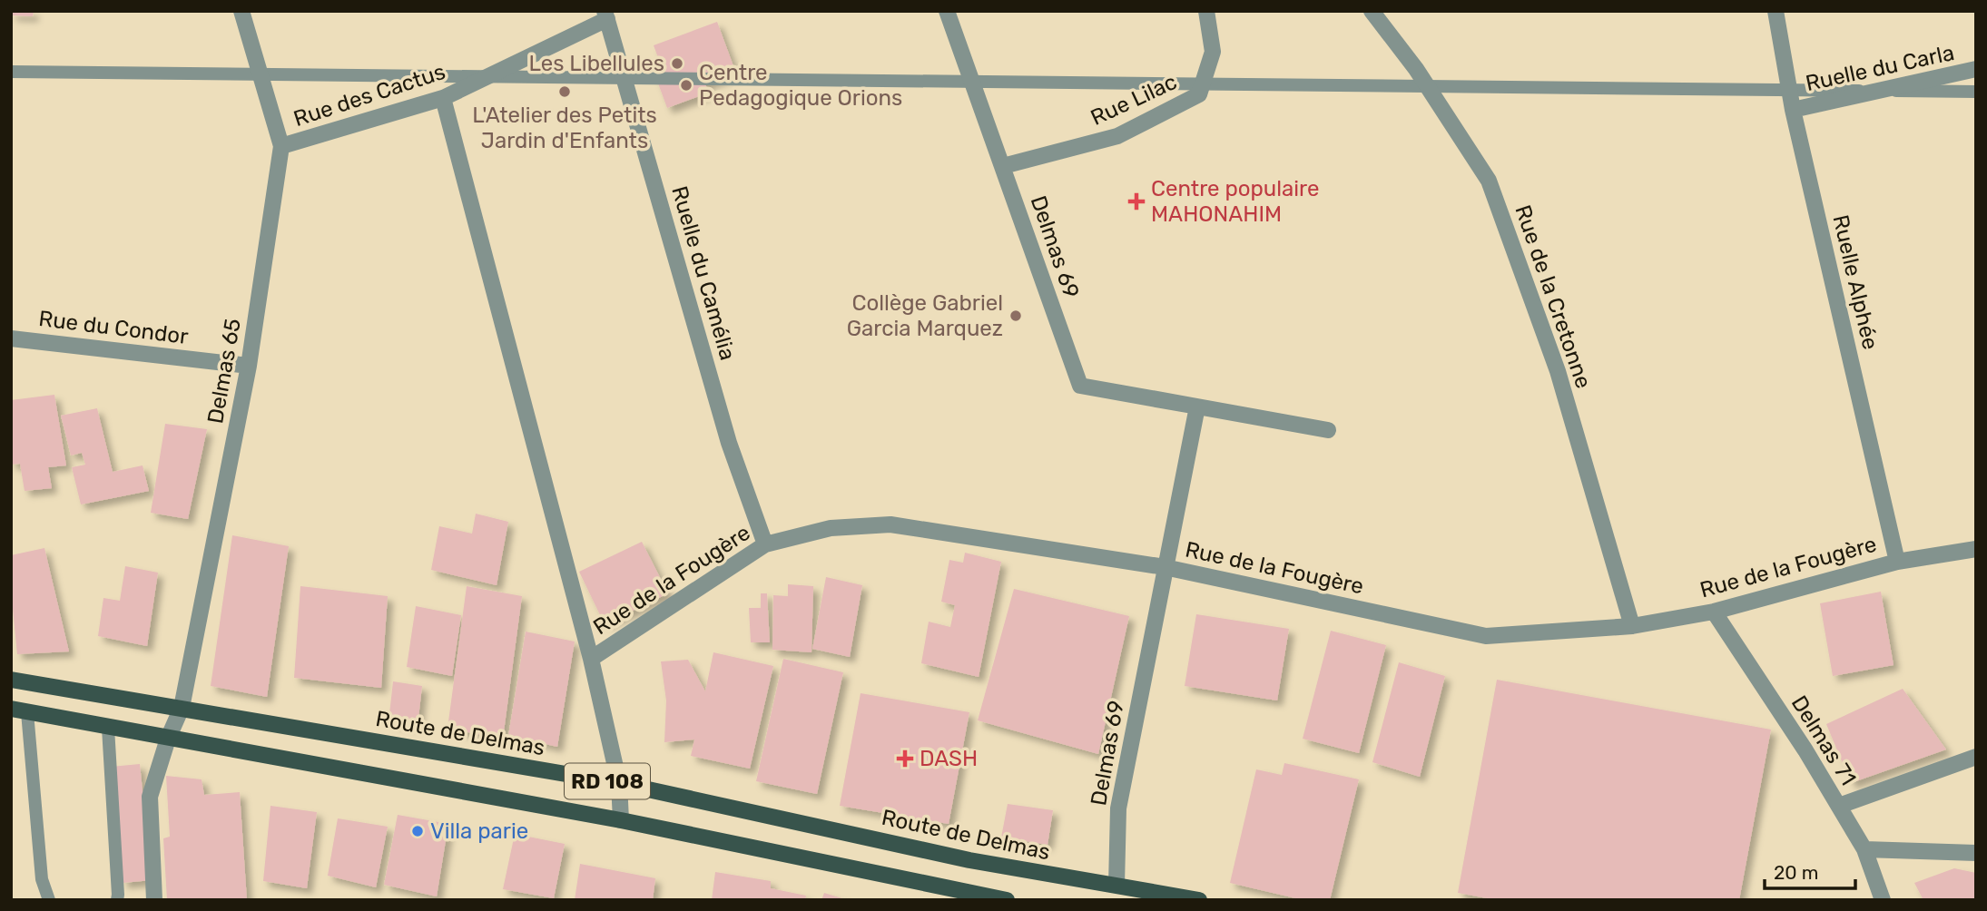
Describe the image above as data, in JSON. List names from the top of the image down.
{
  "streets": {
    "main road": ["Route de Delmas", "RD 108"],
    "street": [
      "Ruelle du Carla",
      "Rue des Cactus",
      "Rue Lilac",
      "Delmas 69",
      "Ruelle du Camélia",
      "Ruelle Alphée",
      "Rue de la Cretonne",
      "Rue du Condor",
      "Delmas 65",
      "Rue de la Fougère",
      "Delmas 71"
    ]
  },
  "crossings": [
    ["Ruelle du Carla", "Ruelle Alphée"],
    ["Rue des Cactus", "Ruelle du Camélia"],
    ["Rue des Cactus", "Delmas 65"],
    ["Rue Lilac", "Delmas 69"],
    ["Delmas 69", "Rue de la Fougère"],
    ["Delmas 69", "Route de Delmas"],
    ["Ruelle du Camélia", "Rue de la Fougère"],
    ["Ruelle Alphée", "Rue de la Fougère"],
    ["Rue de la Cretonne", "Rue de la Fougère"],
    ["Rue du Condor", "Delmas 65"],
    ["Delmas 65", "Route de Delmas"],
    ["Delmas 65", "RD 108"],
    ["Rue de la Fougère", "Delmas 71"]
  ],
  "places": {
    "other": [
      "Les Libellules",
      "Centre Pedagogique Orions",
      "L'Atelier des Petits Jardin d'Enfants",
      "Collège Gabriel Garcia Marquez",
      "Villa parie"
    ],
    "health": ["Centre populaire MAHONAHIM", "DASH"]
  },
  "scale_bar": "20 m"
}
